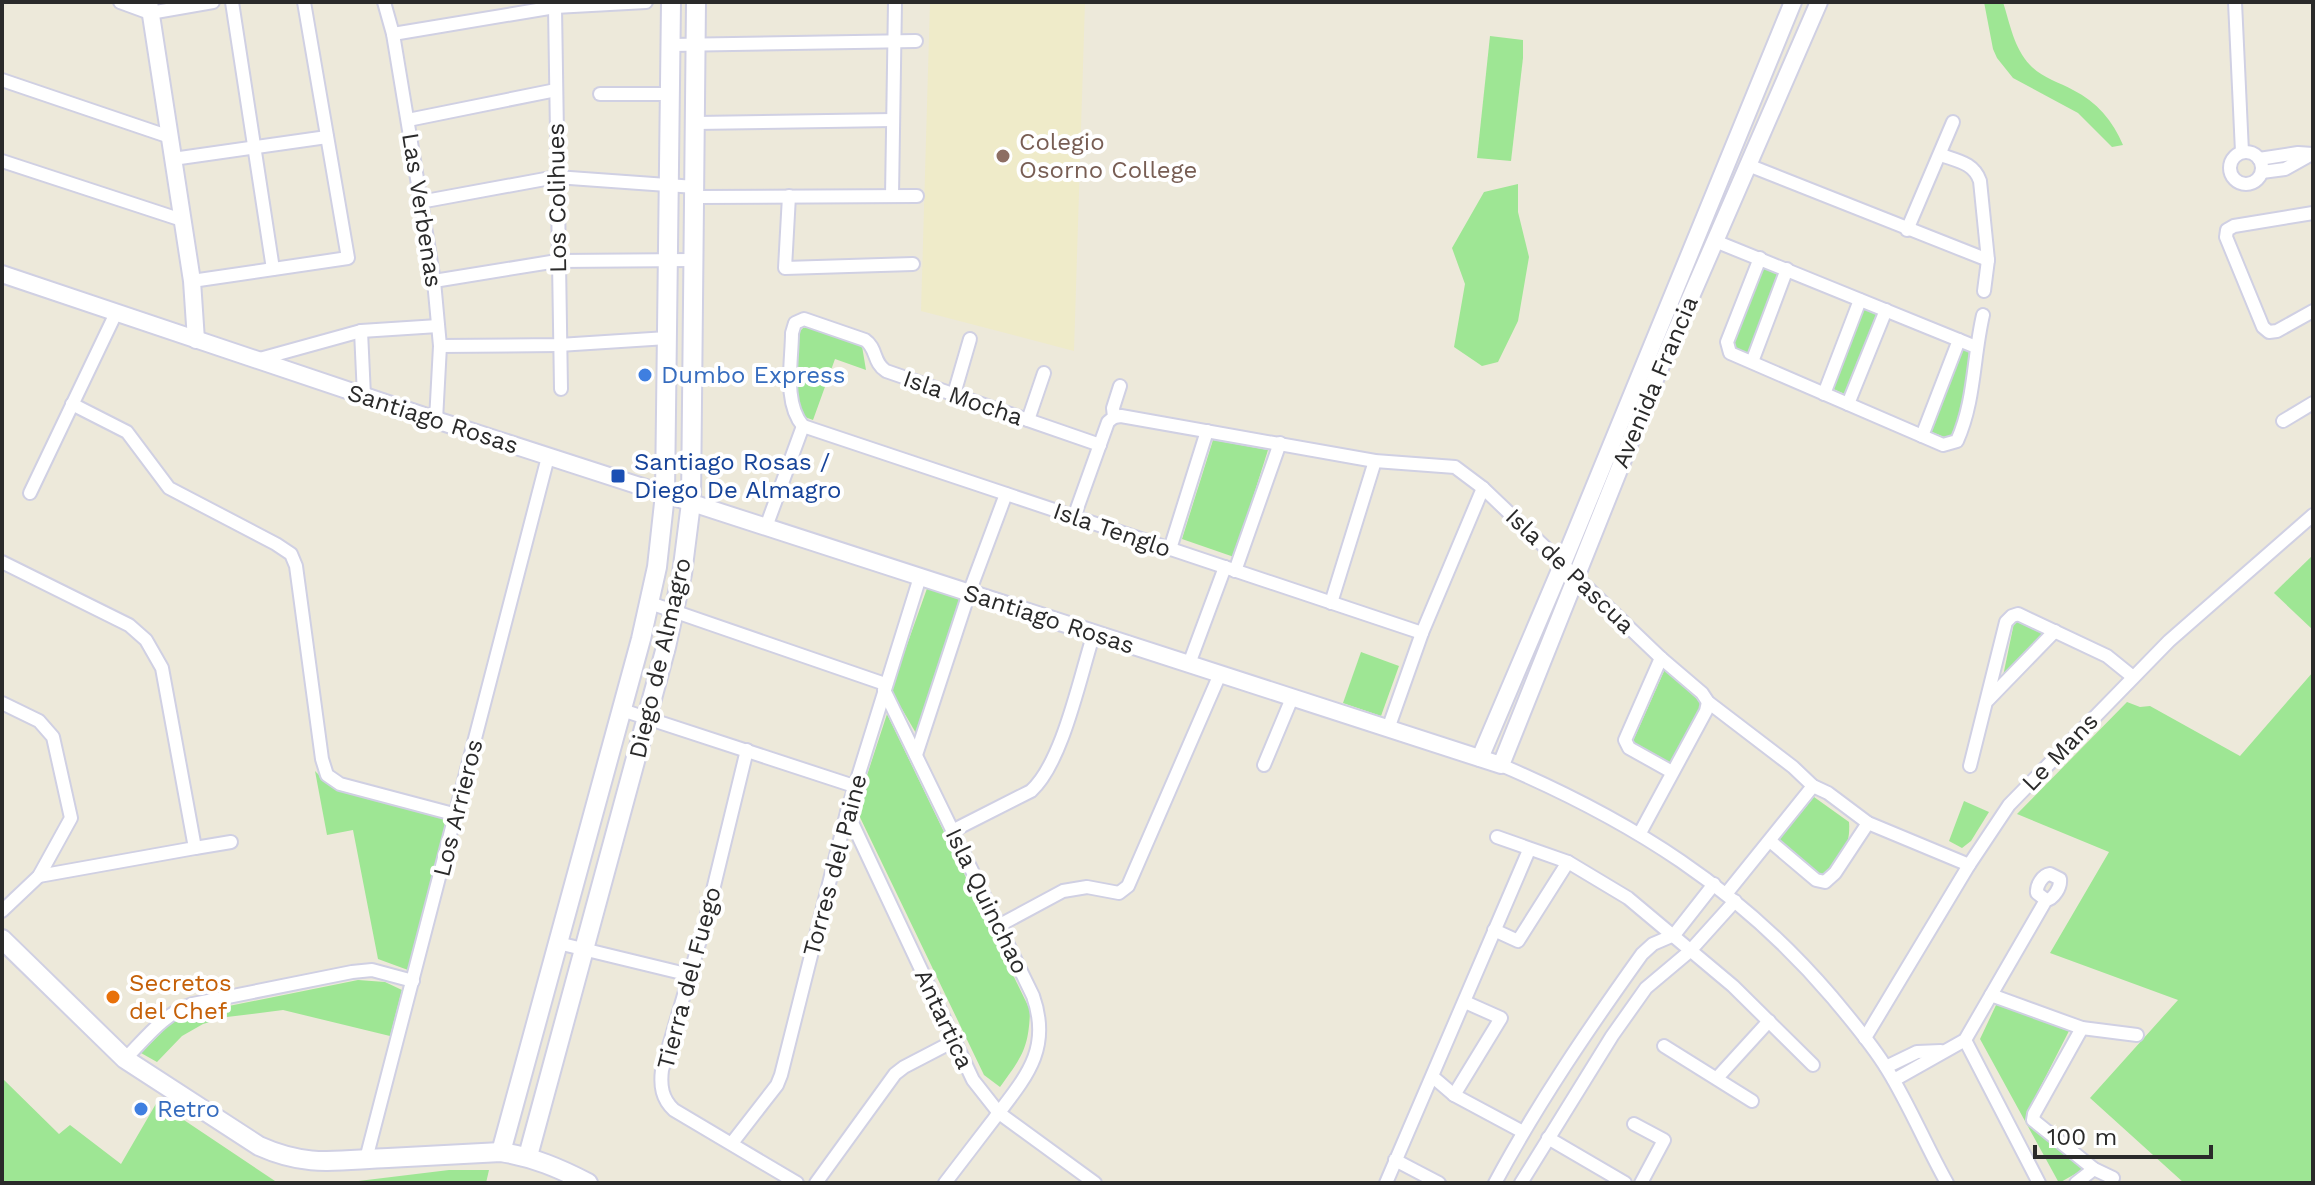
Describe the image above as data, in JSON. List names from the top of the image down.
{
  "streets": {
    "main road": ["Diego de Almagro"],
    "street": [
      "Los Colihues",
      "Las Verbenas",
      "Avenida Francia",
      "Isla Mocha",
      "Santiago Rosas",
      "Isla Tenglo",
      "Isla de Pascua",
      "Le Mans",
      "Los Arrieros",
      "Torres del Paine",
      "Isla Quinchao",
      "Tierra del Fuego",
      "Antartica"
    ]
  },
  "crossings": [
    ["Las Verbenas", "Santiago Rosas"],
    ["Avenida Francia", "Santiago Rosas"],
    ["Avenida Francia", "Isla de Pascua"],
    ["Isla Mocha", "Isla Tenglo"],
    ["Santiago Rosas", "Diego de Almagro"],
    ["Santiago Rosas", "Le Mans"],
    ["Santiago Rosas", "Los Arrieros"],
    ["Santiago Rosas", "Torres del Paine"],
    ["Isla de Pascua", "Le Mans"],
    ["Torres del Paine", "Isla Quinchao"],
    ["Torres del Paine", "Tierra del Fuego"],
    ["Torres del Paine", "Antartica"],
    ["Isla Quinchao", "Antartica"]
  ],
  "places": {
    "other": [
      "Colegio Osorno College",
      "Dumbo Express",
      "Secretos del Chef",
      "Retro"
    ],
    "transit": ["Santiago Rosas / Diego De Almagro"]
  },
  "scale_bar": "100 m"
}
